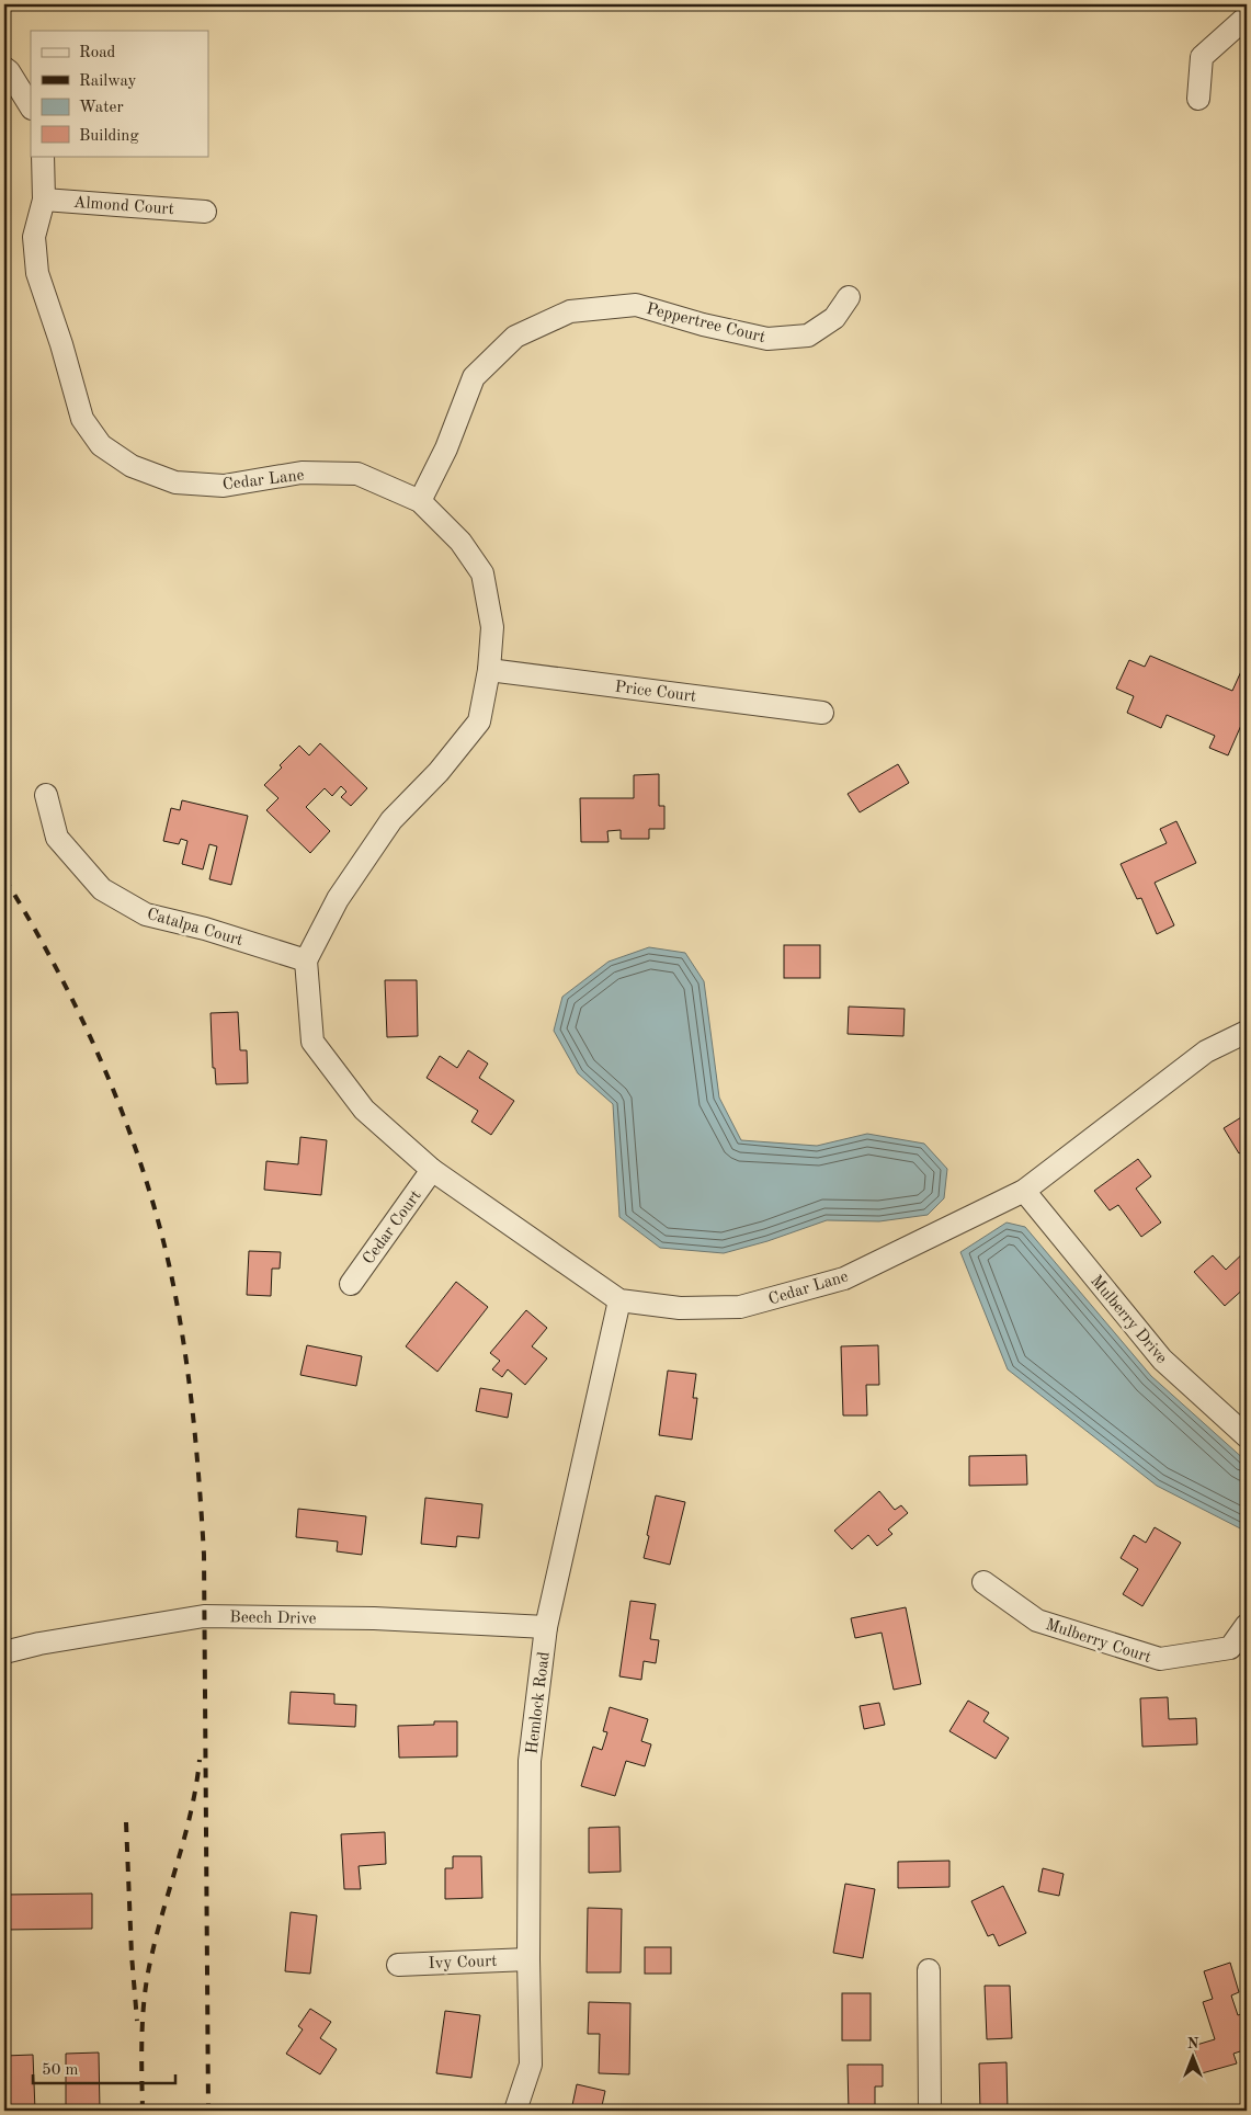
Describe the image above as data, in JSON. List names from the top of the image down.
{
  "streets": {
    "street": [
      "Almond Court",
      "Peppertree Court",
      "Cedar Lane",
      "Price Court",
      "Catalpa Court",
      "Cedar Court",
      "Mulberry Drive",
      "Beech Drive",
      "Mulberry Court",
      "Hemlock Road",
      "Ivy Court"
    ]
  },
  "crossings": [
    ["Almond Court", "Cedar Lane"],
    ["Peppertree Court", "Cedar Lane"],
    ["Cedar Lane", "Price Court"],
    ["Cedar Lane", "Catalpa Court"],
    ["Cedar Lane", "Cedar Court"],
    ["Cedar Lane", "Mulberry Drive"],
    ["Cedar Lane", "Hemlock Road"],
    ["Beech Drive", "Hemlock Road"],
    ["Hemlock Road", "Ivy Court"]
  ],
  "legend": [
    "Road",
    "Railway",
    "Water",
    "Building"
  ],
  "scale_bar": "50 m",
  "north": "top"
}
